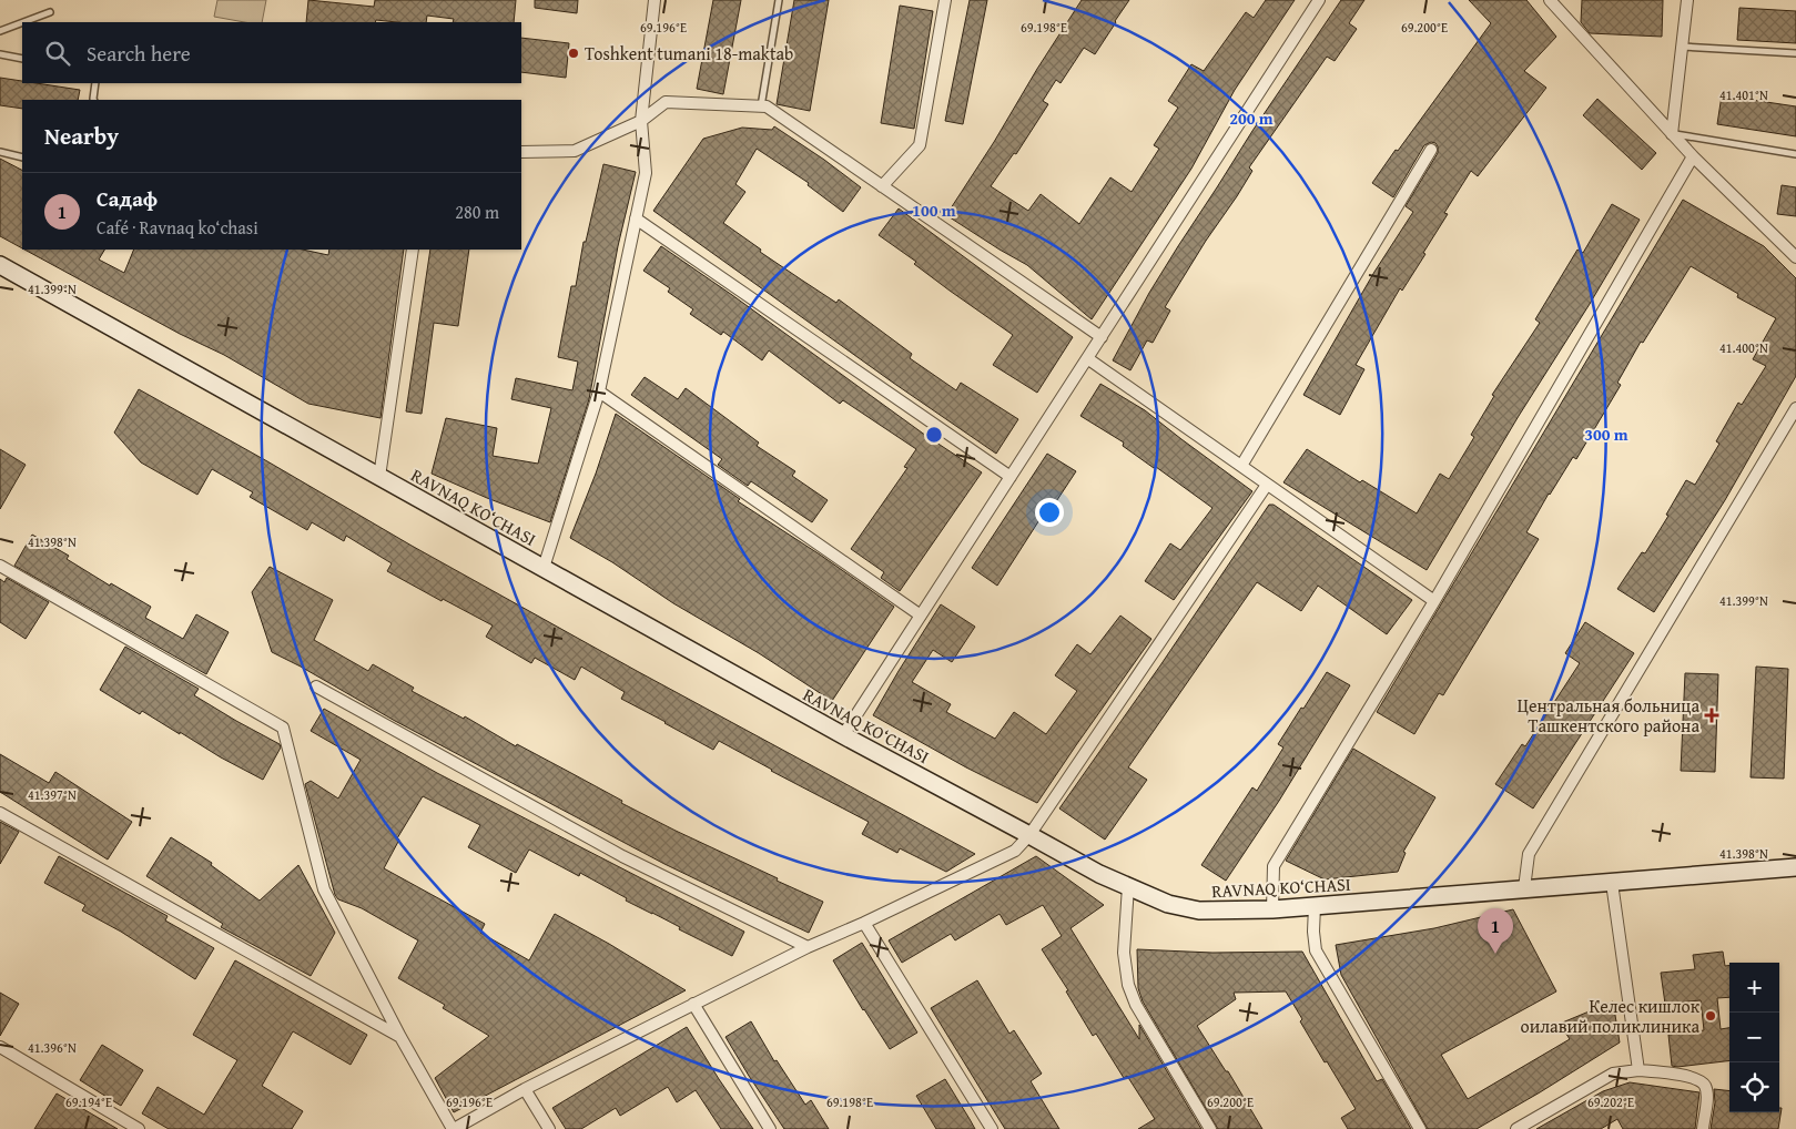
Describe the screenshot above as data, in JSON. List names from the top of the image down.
{
  "streets": {
    "street": ["RAVNAQ KO‘CHASI"]
  },
  "places": {
    "other": ["Toshkent tumani 18-maktab", "Келес кишлок оилавий поликлиника"],
    "health": ["Центральная больница Ташкентского района"]
  },
  "page": {
    "search": "Search here",
    "heading": "Nearby",
    "list": [
      {
        "mark": "1",
        "name": "Садаф",
        "note": "Café · Ravnaq ko‘chasi",
        "value": "280 m"
      }
    ],
    "pins": "1",
    "map_buttons": ["+", "−"]
  },
  "coordinates": [
    "69.196°E",
    "69.198°E",
    "69.200°E",
    "41.401°N",
    "41.399°N",
    "41.400°N",
    "41.398°N",
    "41.397°N",
    "41.396°N",
    "69.194°E",
    "69.202°E"
  ],
  "rings": ["200 m", "100 m", "300 m"]
}
